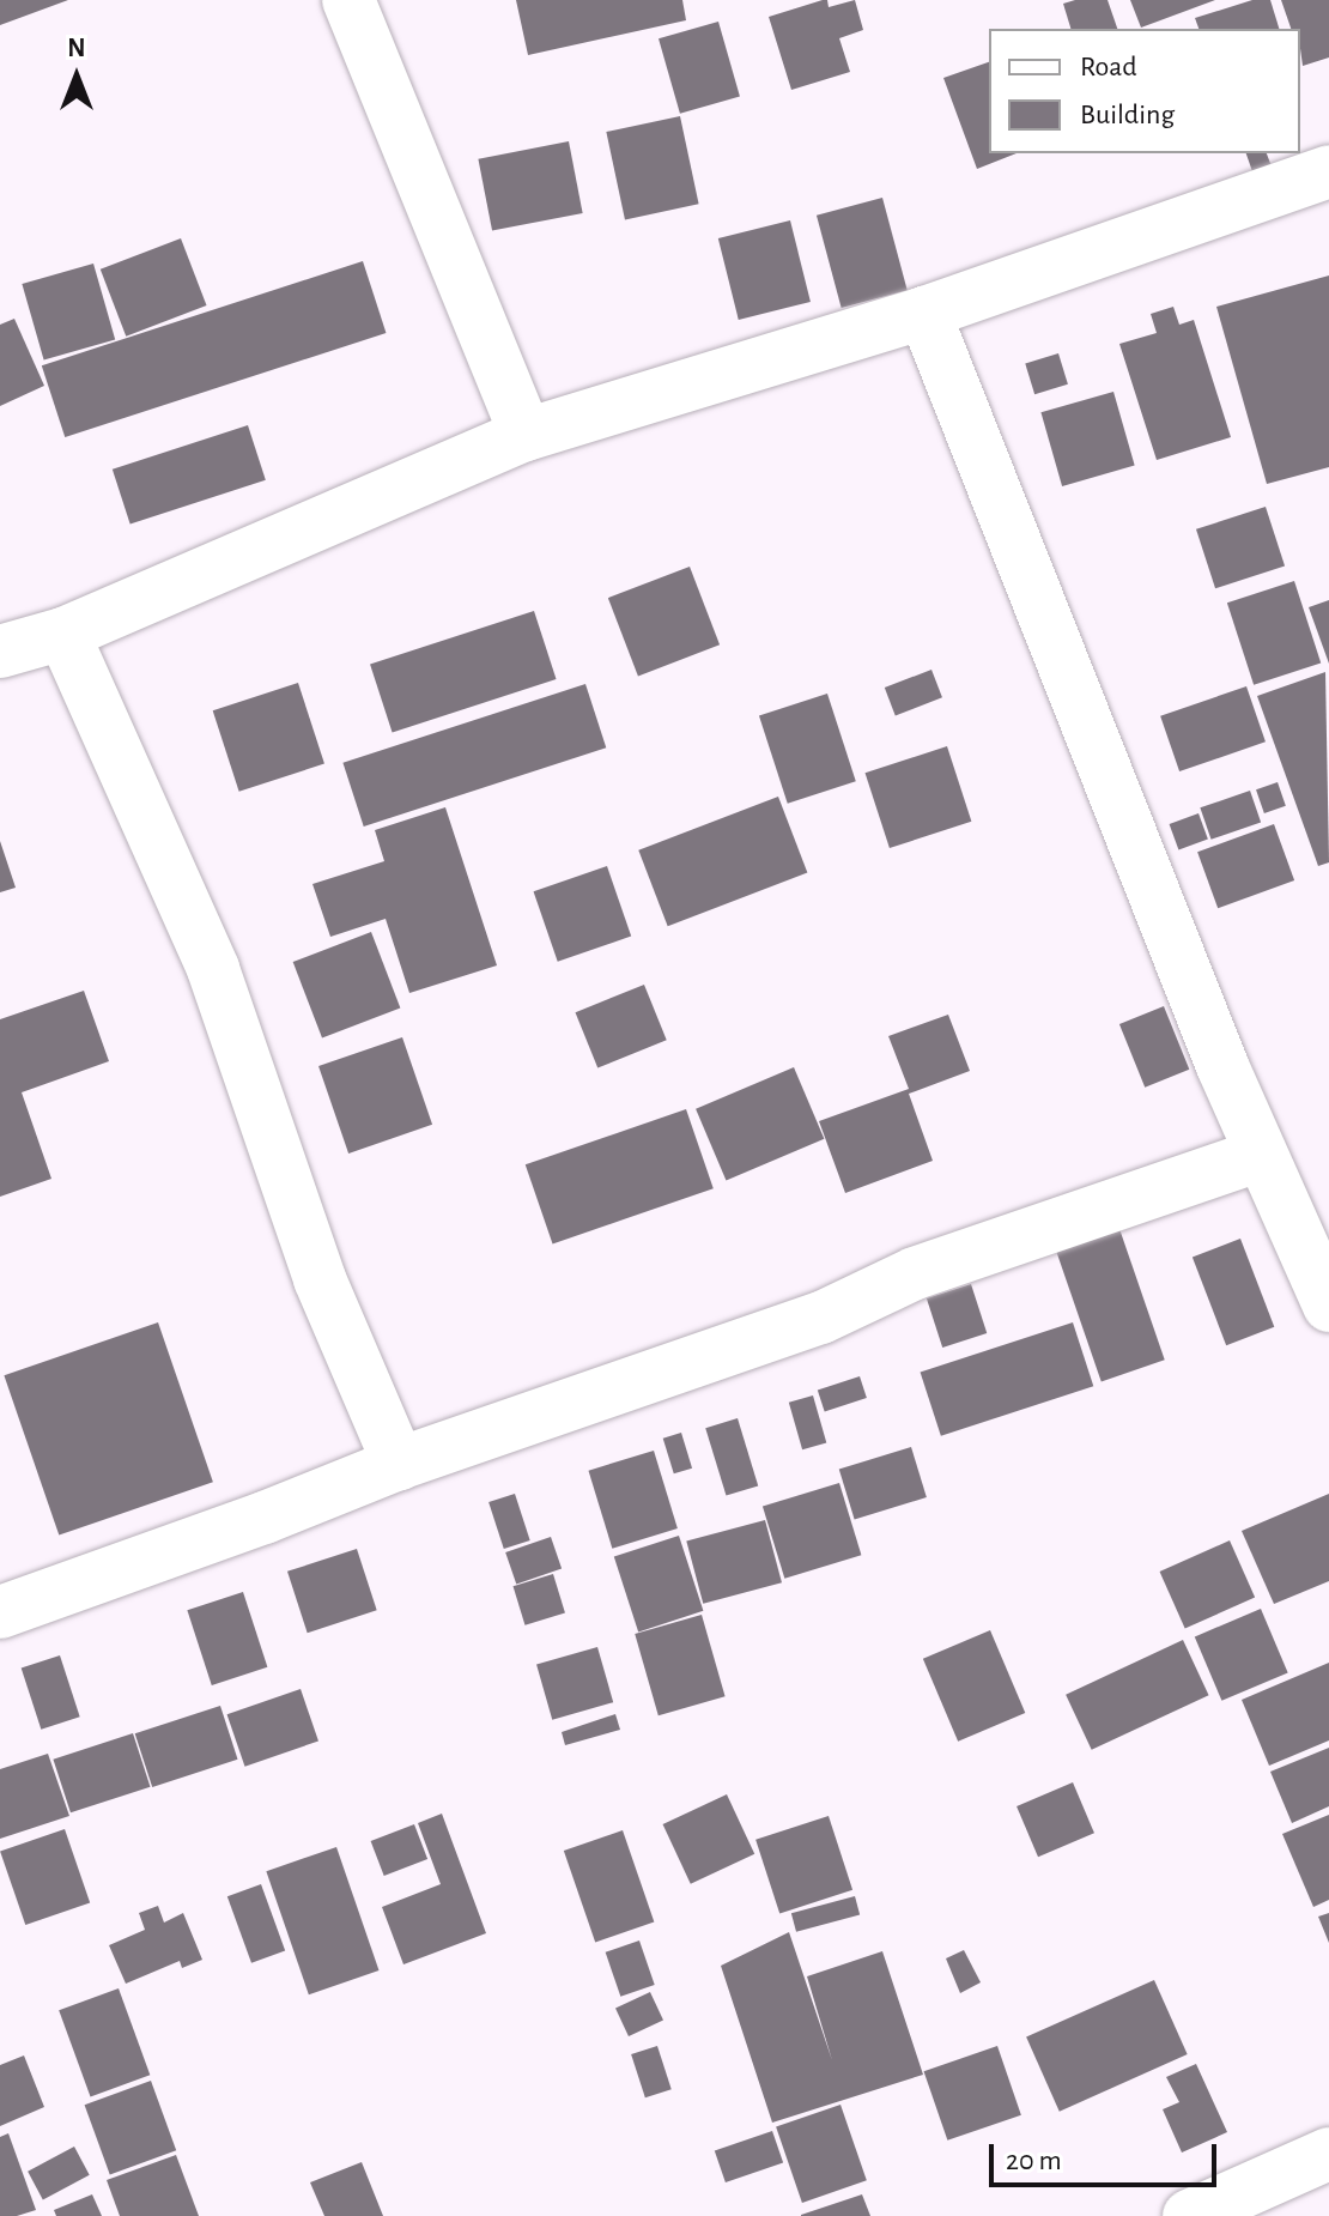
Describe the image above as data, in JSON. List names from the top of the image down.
{
  "legend": ["Road", "Building"],
  "scale_bar": "20 m",
  "north": "top"
}
